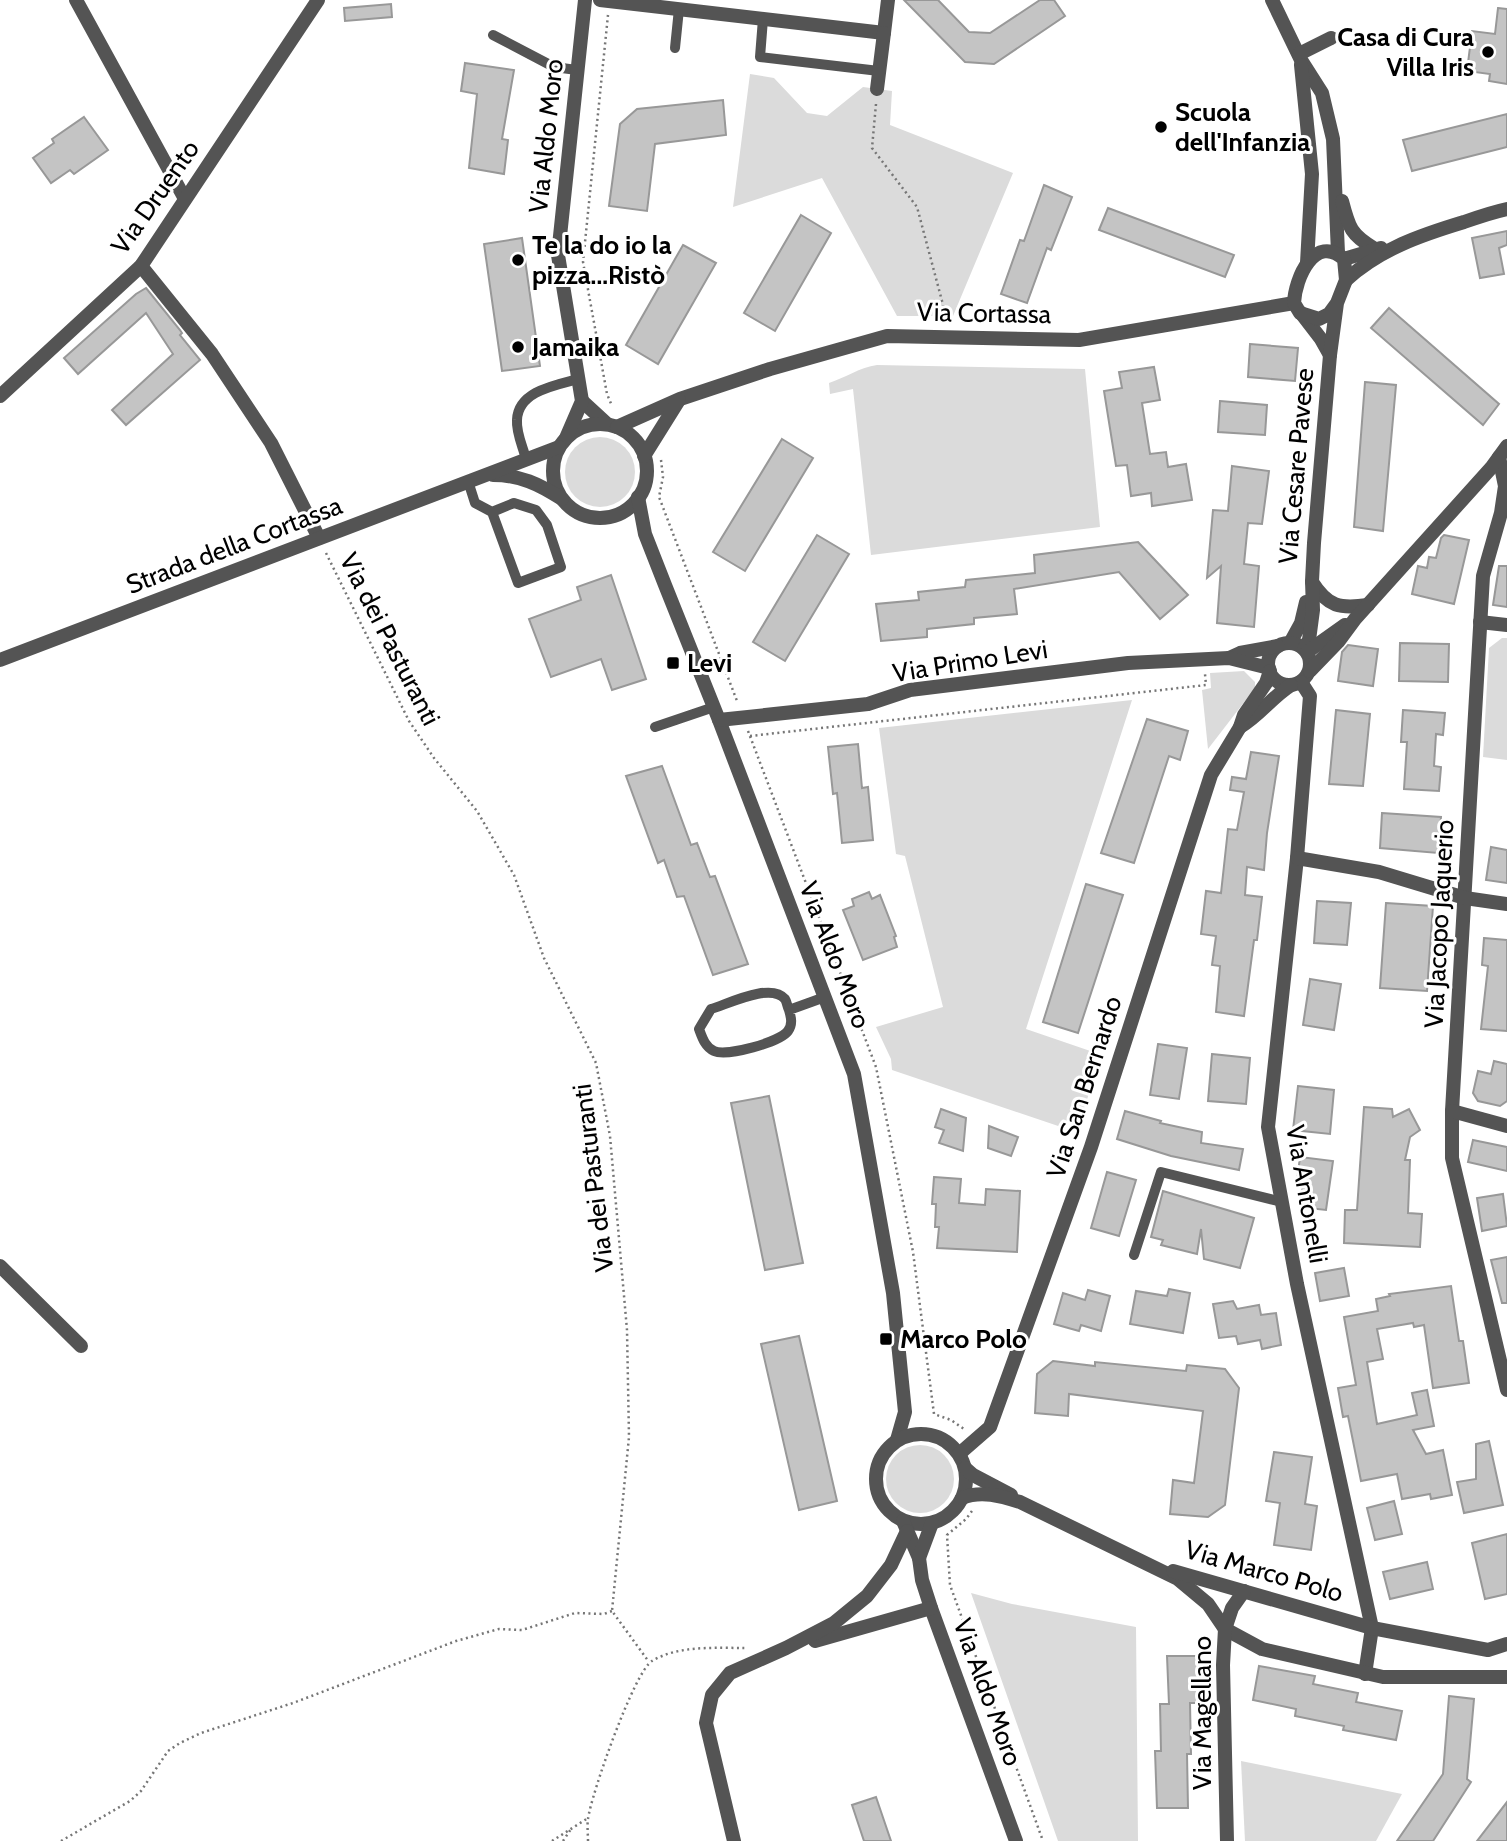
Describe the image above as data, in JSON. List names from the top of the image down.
{
  "streets": {
    "street": [
      "Via Aldo Moro",
      "Via Druento",
      "Via Cortassa",
      "Via Cesare Pavese",
      "Strada della Cortassa",
      "Via Primo Levi",
      "Via Jacopo Jaquerio",
      "Via San Bernardo",
      "Via Antonelli",
      "Via Marco Polo",
      "Via Magellano"
    ],
    "path": ["Via dei Pasturanti"]
  },
  "crossings": [
    ["Via Aldo Moro", "Via Cortassa"],
    ["Via Aldo Moro", "Strada della Cortassa"],
    ["Via Aldo Moro", "Via Primo Levi"],
    ["Via Aldo Moro", "Via San Bernardo"],
    ["Via Aldo Moro", "Via Marco Polo"],
    ["Via Cortassa", "Via Cesare Pavese"],
    ["Via Cortassa", "Strada della Cortassa"],
    ["Via Cesare Pavese", "Via Primo Levi"],
    ["Via Cesare Pavese", "Via San Bernardo"],
    ["Via Cesare Pavese", "Via Antonelli"],
    ["Strada della Cortassa", "Via dei Pasturanti"],
    ["Via Primo Levi", "Via San Bernardo"],
    ["Via Primo Levi", "Via Antonelli"],
    ["Via San Bernardo", "Via Antonelli"],
    ["Via San Bernardo", "Via Marco Polo"],
    ["Via Antonelli", "Via Marco Polo"],
    ["Via Marco Polo", "Via Magellano"]
  ],
  "places": {
    "other": [
      "Casa di Cura Villa Iris",
      "Scuola dell'Infanzia",
      "Te la do io la pizza...Ristò",
      "Jamaika"
    ],
    "transit": ["Levi", "Marco Polo"]
  }
}
